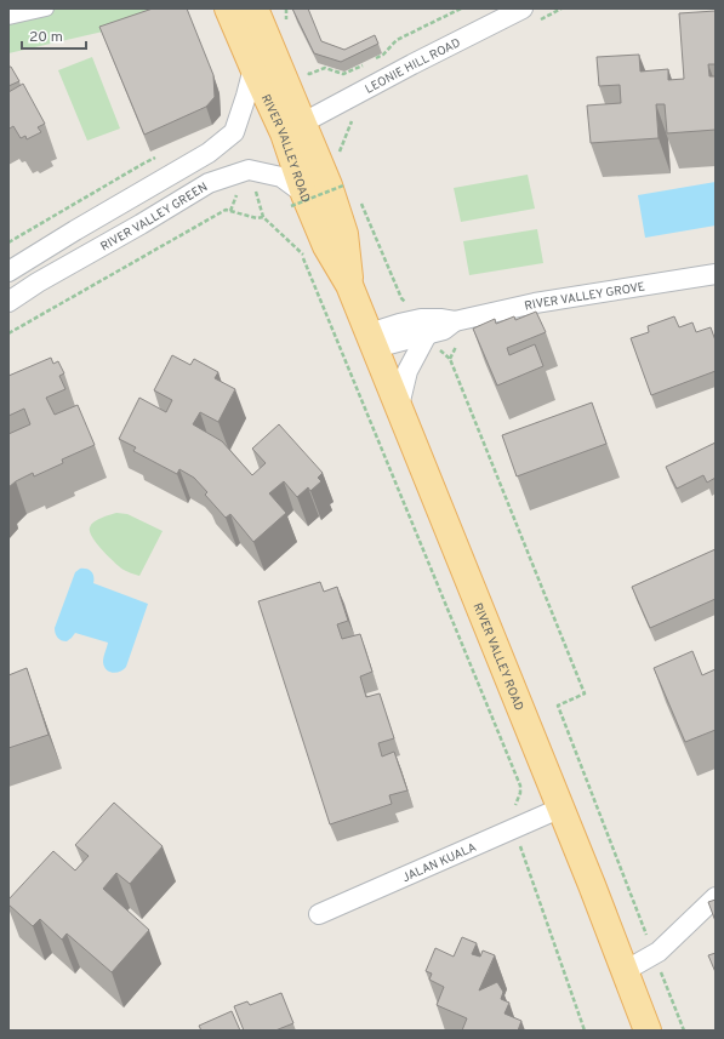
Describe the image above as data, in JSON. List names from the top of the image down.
{
  "streets": {
    "main road": ["RIVER VALLEY ROAD"],
    "street": [
      "LEONIE HILL ROAD",
      "RIVER VALLEY GREEN",
      "RIVER VALLEY GROVE",
      "JALAN KUALA"
    ]
  },
  "crossings": [
    ["LEONIE HILL ROAD", "RIVER VALLEY ROAD"],
    ["RIVER VALLEY ROAD", "RIVER VALLEY GREEN"],
    ["RIVER VALLEY ROAD", "RIVER VALLEY GROVE"],
    ["RIVER VALLEY ROAD", "JALAN KUALA"]
  ],
  "scale_bar": "20 m"
}
